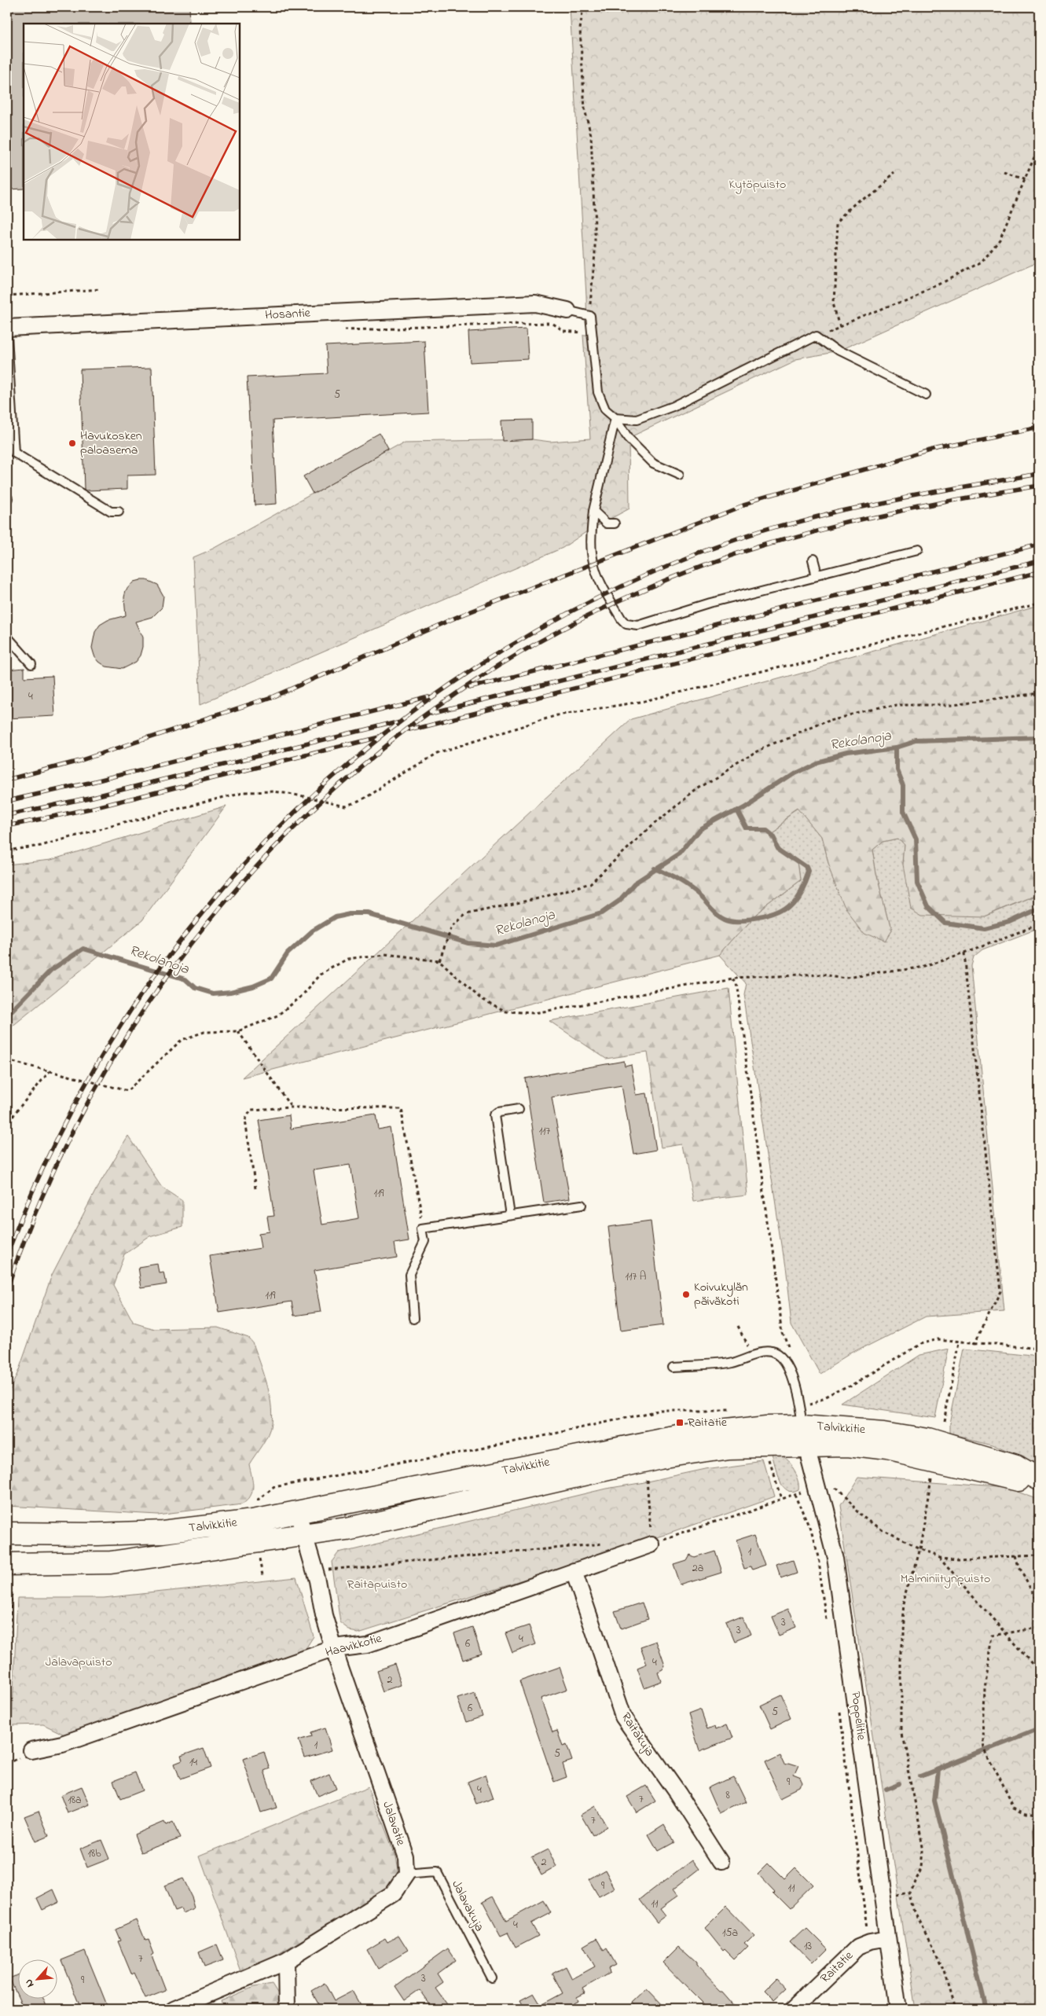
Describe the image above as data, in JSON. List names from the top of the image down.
{
  "streets": {
    "main road": ["Talvikkitie"],
    "street": [
      "Hosantie",
      "Haavikkotie",
      "Poppelitie",
      "Raitakuja",
      "Jalavatie",
      "Raitatie"
    ],
    "lane": ["Jalavakuja"]
  },
  "crossings": [
    ["Talvikkitie", "Poppelitie"],
    ["Talvikkitie", "Jalavatie"],
    ["Haavikkotie", "Raitakuja"],
    ["Haavikkotie", "Jalavatie"],
    ["Poppelitie", "Raitatie"],
    ["Jalavatie", "Jalavakuja"]
  ],
  "water": ["Rekolanoja"],
  "parks": [
    "Kytöpuisto",
    "Malminiitynpuisto",
    "Raitapuisto",
    "Jalavapuisto"
  ],
  "places": {
    "other": ["Havukosken paloasema", "Koivukylän päiväkoti"],
    "transit": ["Raitatie"]
  },
  "house_numbers": [
    "5",
    "4",
    "117",
    "119",
    "117 A",
    "119",
    "1",
    "2a",
    "3",
    "3",
    "4",
    "6",
    "4",
    "2",
    "6",
    "5",
    "1",
    "5",
    "14",
    "9",
    "4",
    "8",
    "7",
    "18a",
    "7",
    "18b",
    "2",
    "9",
    "11",
    "11",
    "4",
    "15a",
    "13",
    "7",
    "3",
    "9"
  ],
  "north": "bottom left"
}
